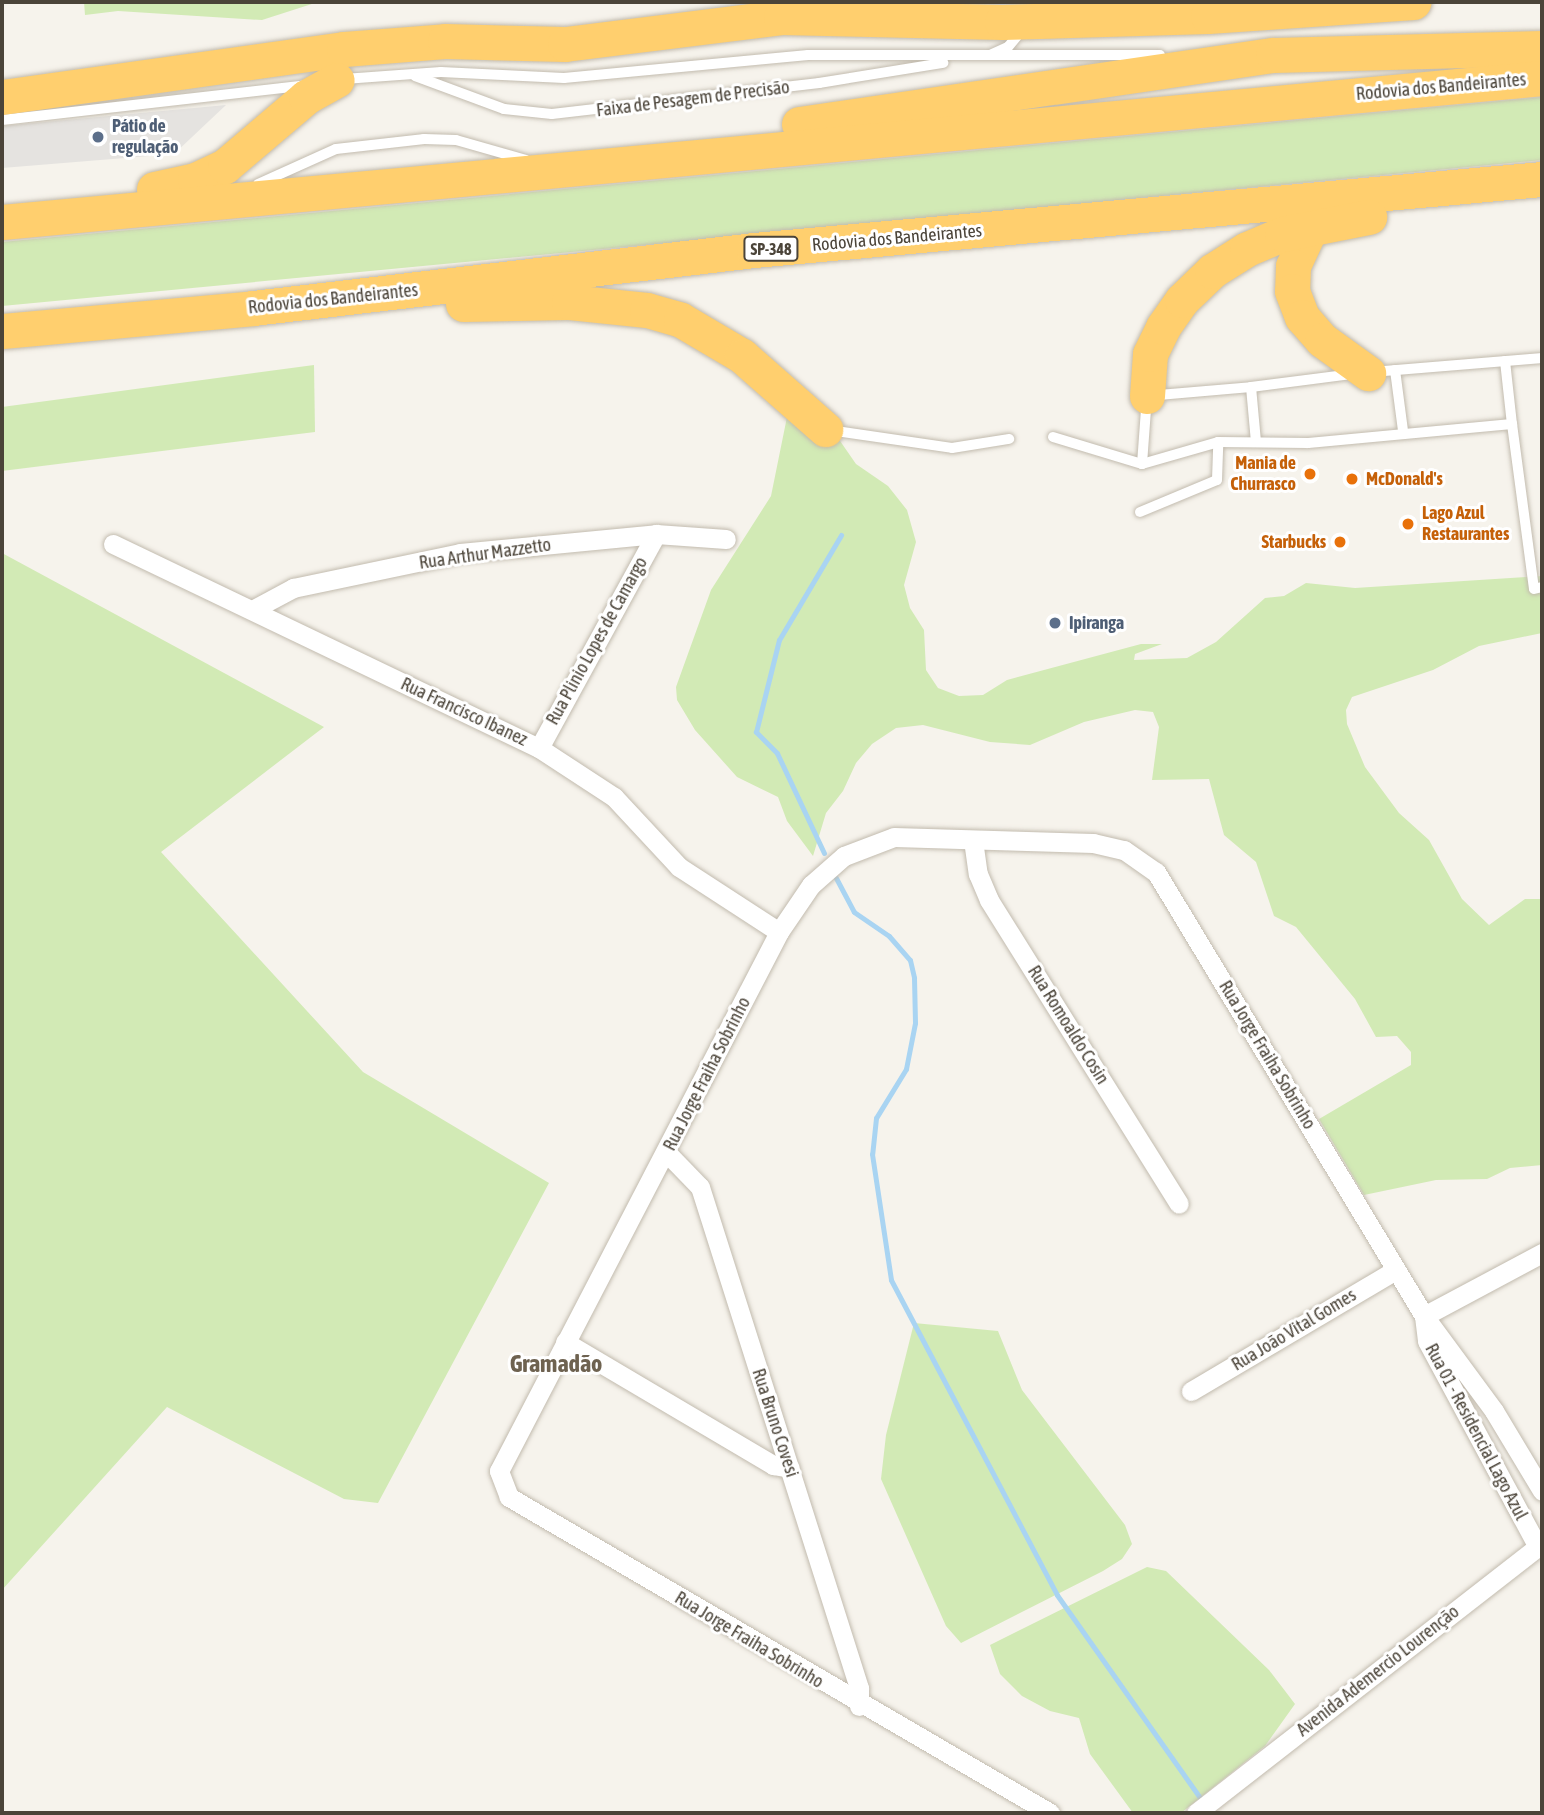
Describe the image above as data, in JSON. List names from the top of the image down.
{
  "streets": {
    "highway": ["Rodovia dos Bandeirantes", "SP-348"],
    "street": [
      "Rua Arthur Mazzetto",
      "Rua Plinio Lopes de Camargo",
      "Rua Francisco Ibanez",
      "Rua Romoaldo Cosin",
      "Rua Jorge Fraiha Sobrinho",
      "Rua João Vital Gomes",
      "Rua Bruno Covesi",
      "Rua 01 - Residencial Lago Azul",
      "Avenida Ademercio Lourenção"
    ],
    "lane": ["Faixa de Pesagem de Precisão"]
  },
  "crossings": [
    ["Rua Arthur Mazzetto", "Rua Plinio Lopes de Camargo"],
    ["Rua Arthur Mazzetto", "Rua Francisco Ibanez"],
    ["Rua Plinio Lopes de Camargo", "Rua Francisco Ibanez"],
    ["Rua Francisco Ibanez", "Rua Jorge Fraiha Sobrinho"],
    ["Rua Romoaldo Cosin", "Rua Jorge Fraiha Sobrinho"],
    ["Rua Jorge Fraiha Sobrinho", "Rua João Vital Gomes"],
    ["Rua Jorge Fraiha Sobrinho", "Rua Bruno Covesi"],
    ["Rua Jorge Fraiha Sobrinho", "Rua 01 - Residencial Lago Azul"],
    ["Rua 01 - Residencial Lago Azul", "Avenida Ademercio Lourenção"]
  ],
  "districts": ["Gramadão"],
  "places": [
    "Pátio de regulação",
    "Mania de Churrasco",
    "McDonald's",
    "Lago Azul Restaurantes",
    "Starbucks",
    "Ipiranga"
  ]
}
